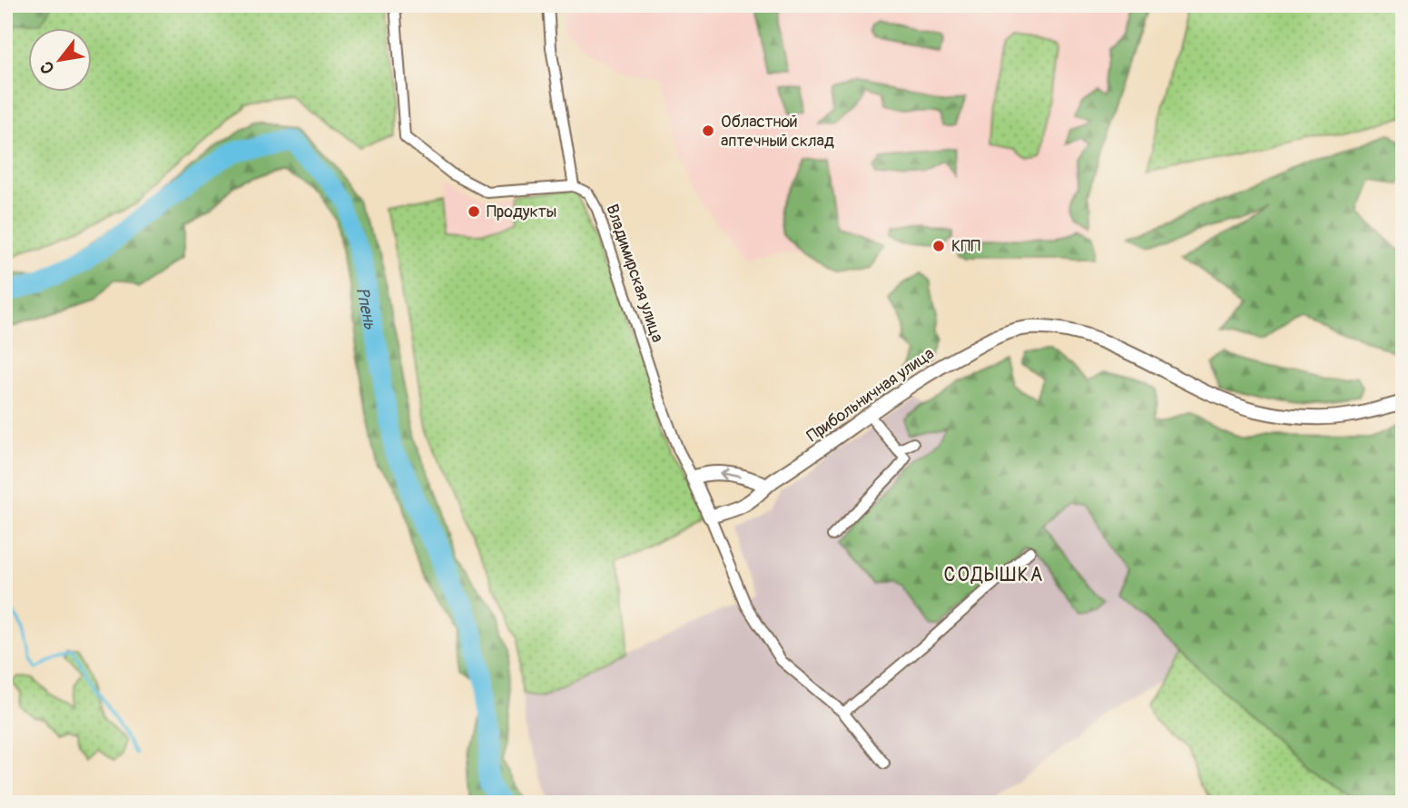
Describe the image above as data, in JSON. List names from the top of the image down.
{
  "streets": {
    "street": ["Владимирская улица", "Прибольничная улица"]
  },
  "districts": ["СОДЫШКА"],
  "water": ["Рпень"],
  "places": ["Областной аптечный склад", "Продукты", "КПП"],
  "north": "bottom left"
}
